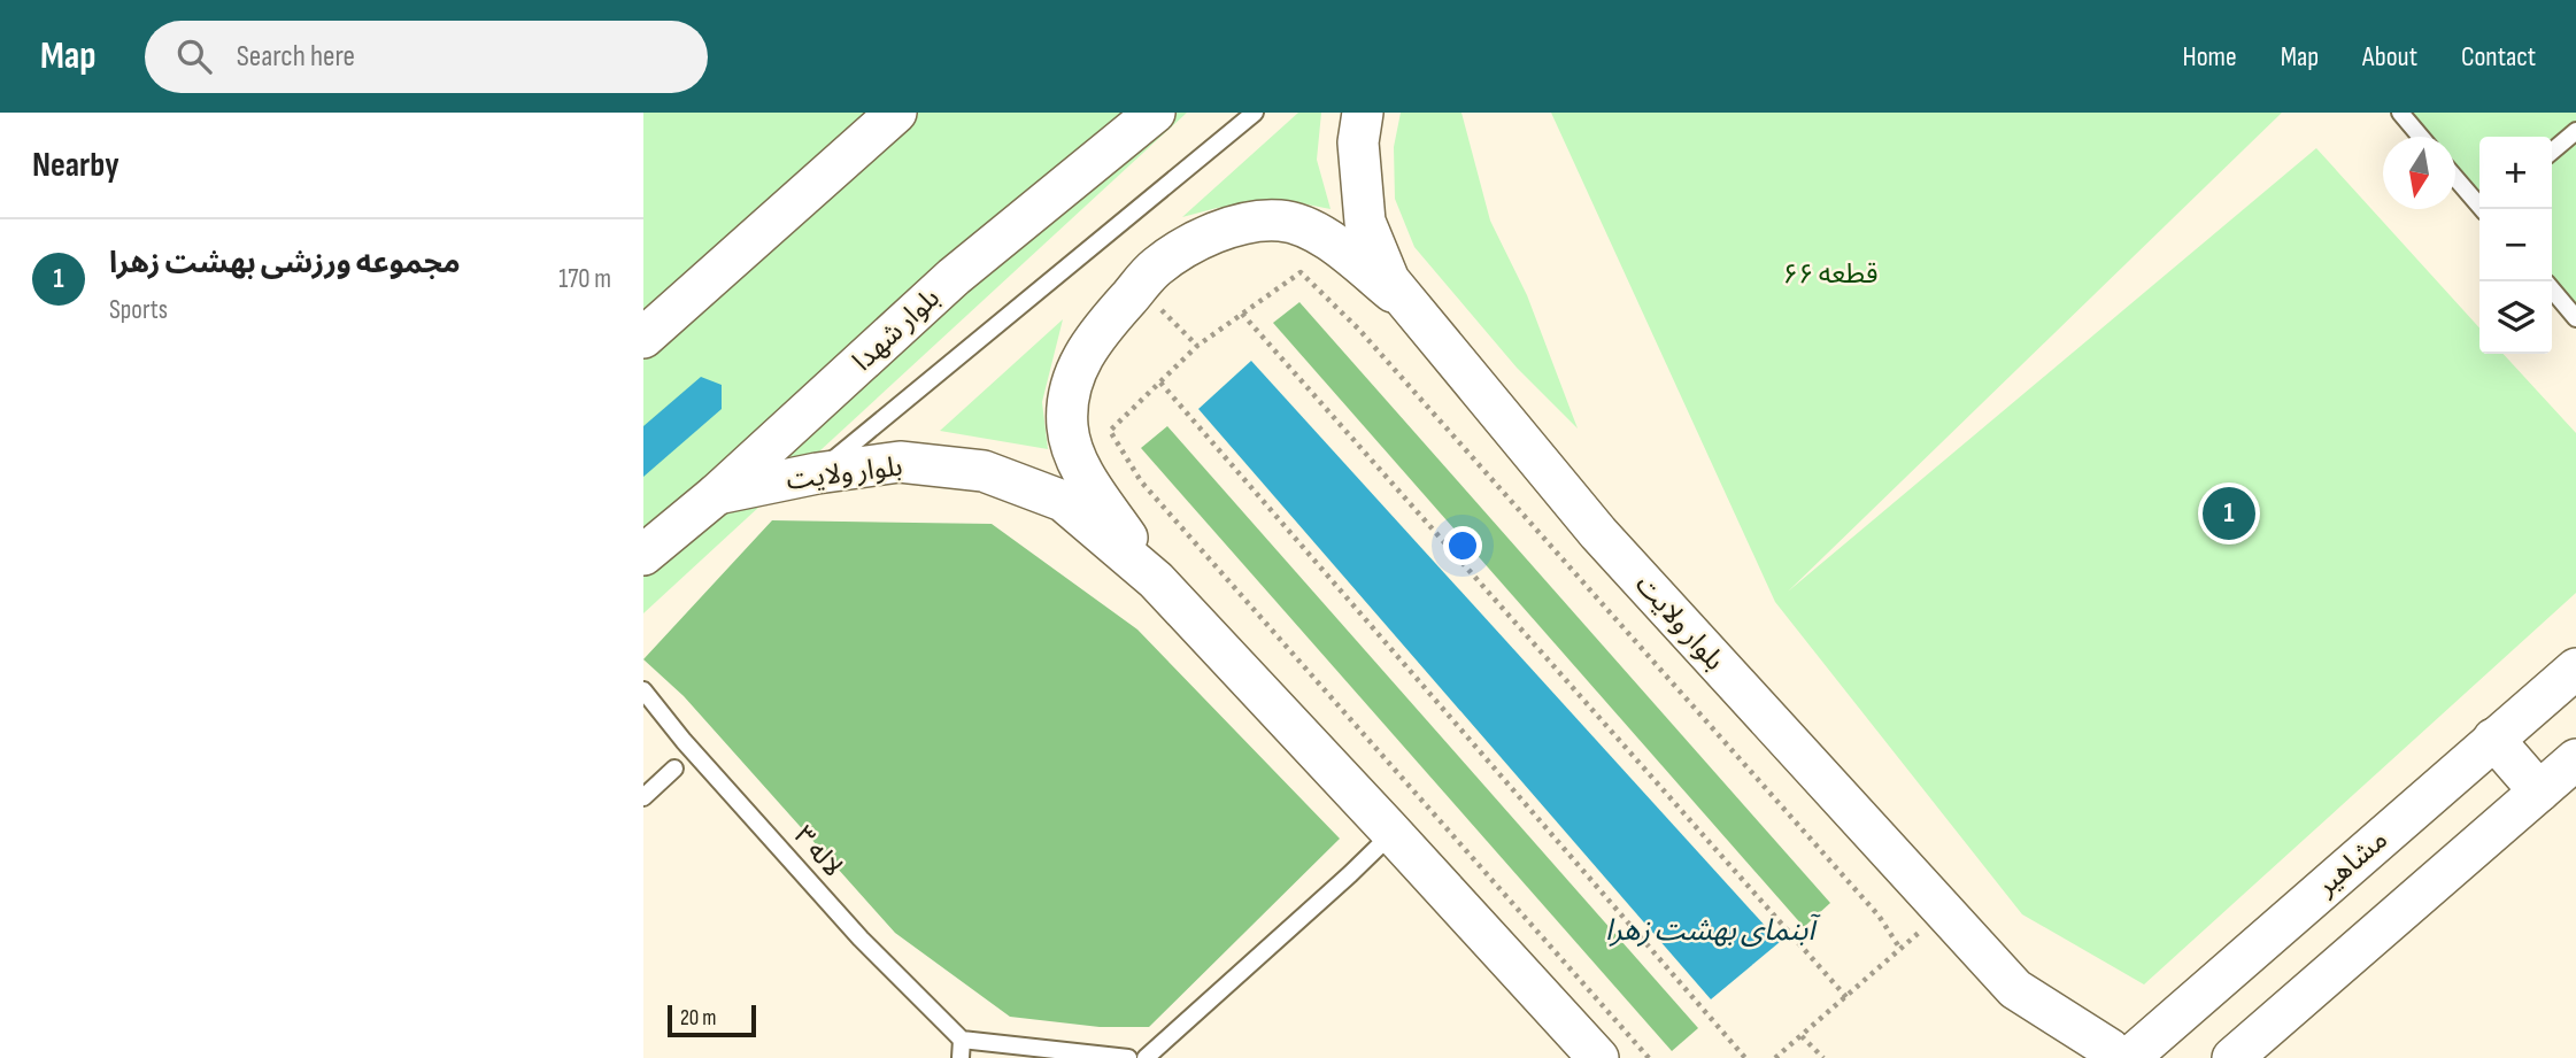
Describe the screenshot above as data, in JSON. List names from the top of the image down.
{
  "streets": {
    "street": ["بلوار شهدا", "بلوار ولایت", "مشاهیر"],
    "lane": ["لاله ۳"]
  },
  "crossings": [
    ["بلوار شهدا", "بلوار ولایت"]
  ],
  "water": ["آبنمای بهشت زهرا"],
  "parks": ["قطعه ۶۶"],
  "scale_bar": "20 m",
  "north": "bottom",
  "page": {
    "header": "Map",
    "search": "Search here",
    "nav": [
      "Home",
      "Map",
      "About",
      "Contact"
    ],
    "heading": "Nearby",
    "map_buttons": ["+", "−"],
    "list": [
      {
        "mark": "1",
        "name": "مجموعه ورزشی بهشت زهرا",
        "note": "Sports",
        "value": "170 m"
      }
    ],
    "pins": "1",
    "scale": "20 m"
  }
}
